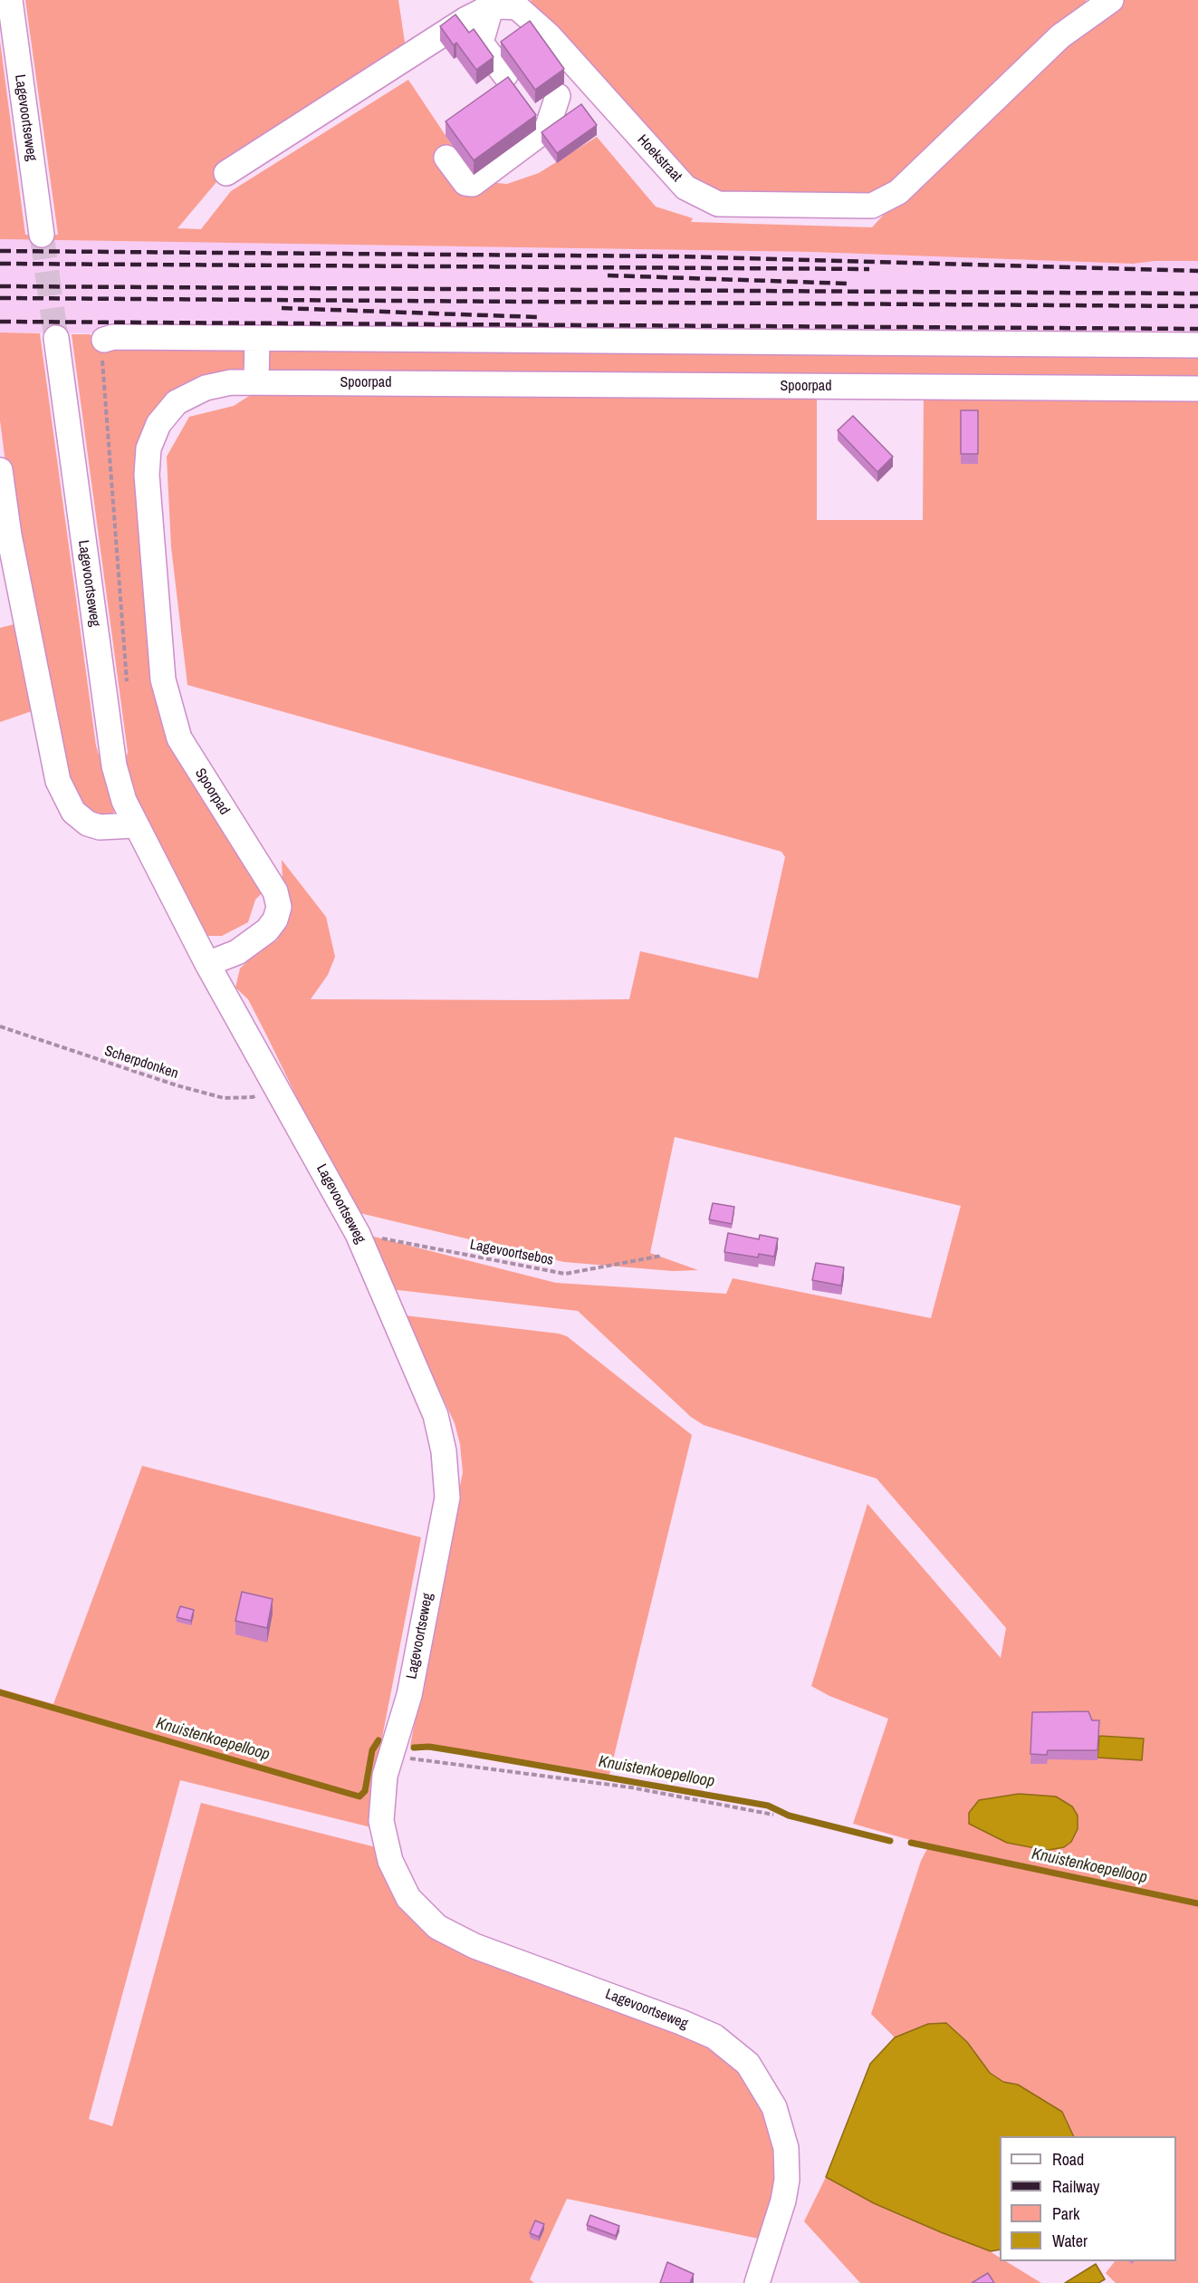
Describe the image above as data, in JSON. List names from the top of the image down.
{
  "streets": {
    "street": ["Lagevoortseweg", "Hoekstraat", "Spoorpad"],
    "path": ["Scherpdonken", "Lagevoortsebos"]
  },
  "crossings": [
    ["Lagevoortseweg", "Spoorpad"],
    ["Lagevoortseweg", "Scherpdonken"],
    ["Lagevoortseweg", "Lagevoortsebos"]
  ],
  "water": ["Knuistenkoepelloop"],
  "legend": [
    "Road",
    "Railway",
    "Park",
    "Water"
  ]
}
